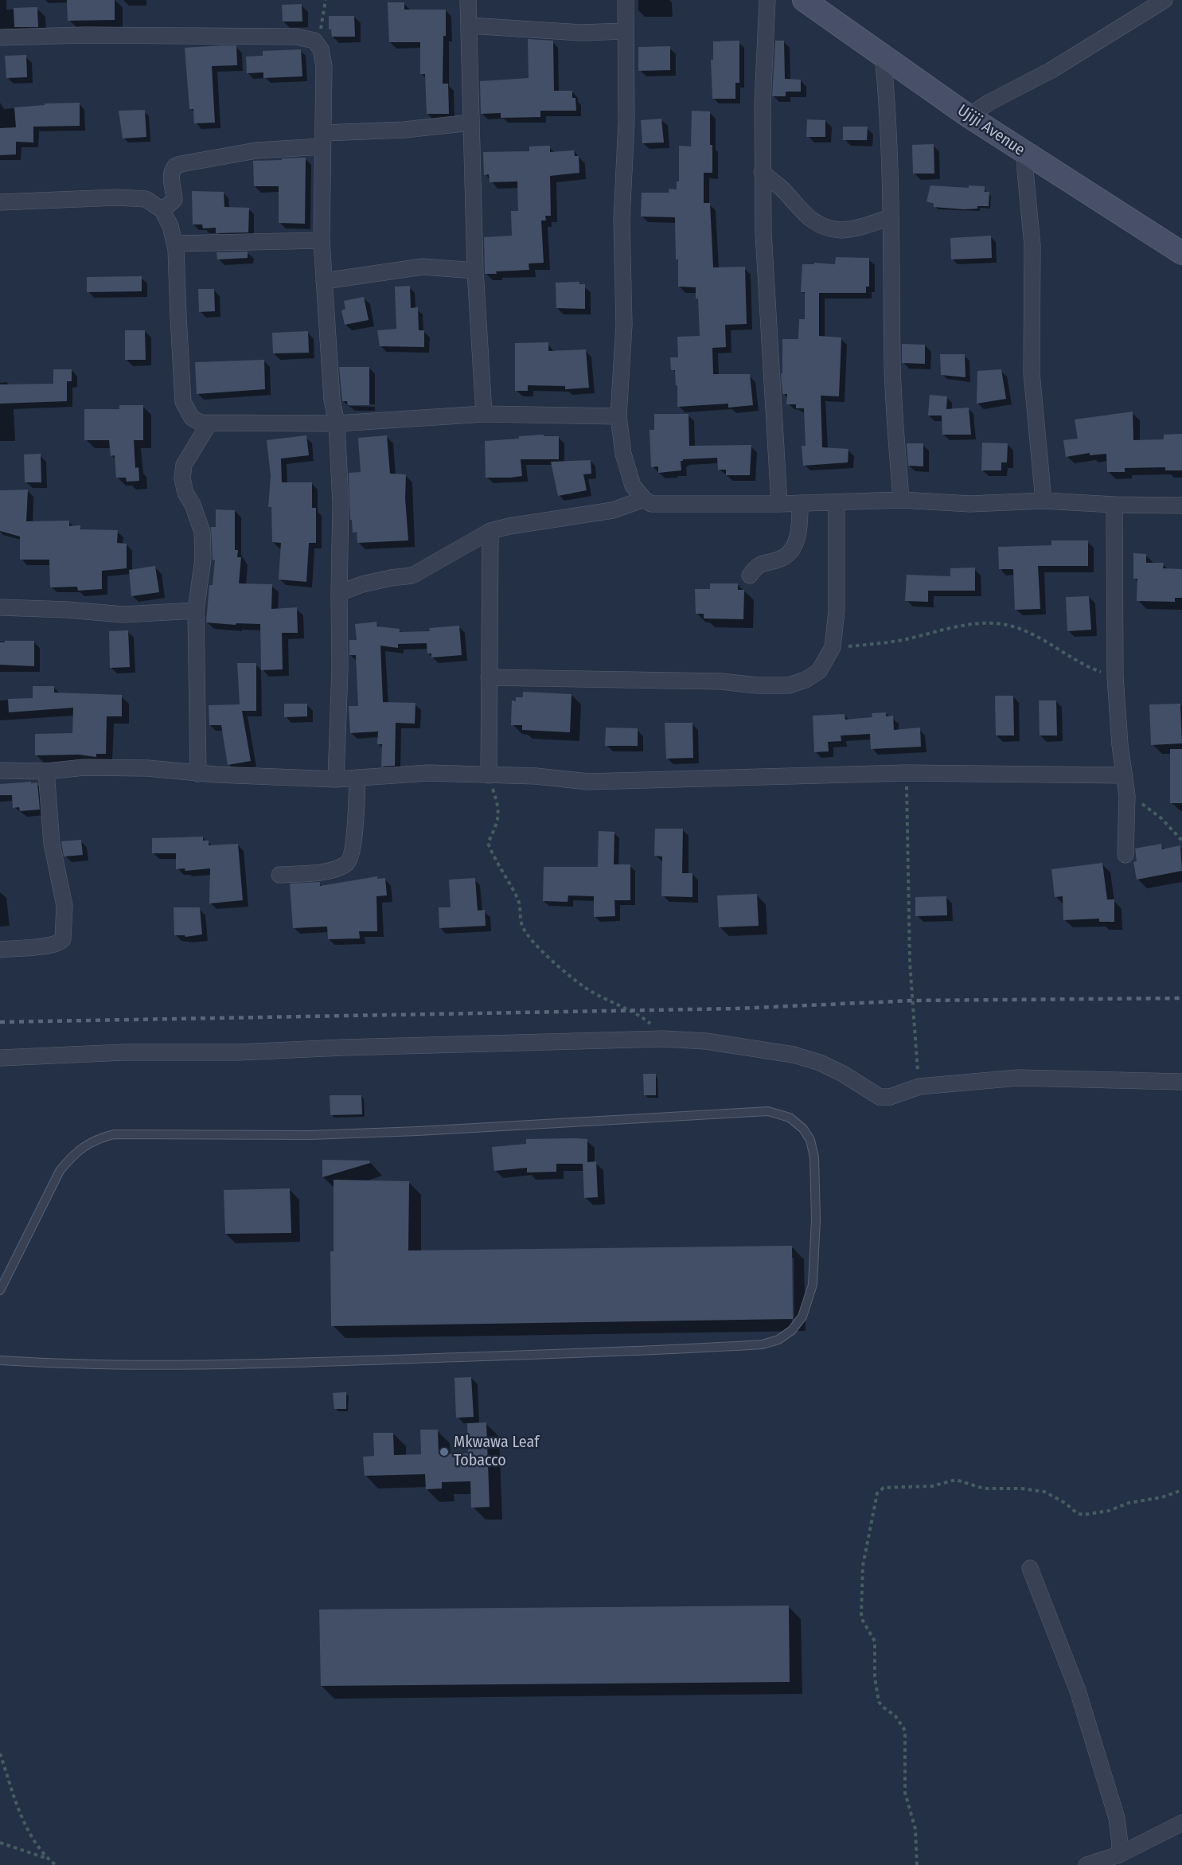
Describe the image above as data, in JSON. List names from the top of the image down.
{
  "streets": {
    "main road": ["Ujiji Avenue"]
  },
  "places": ["Mkwawa Leaf Tobacco"]
}
